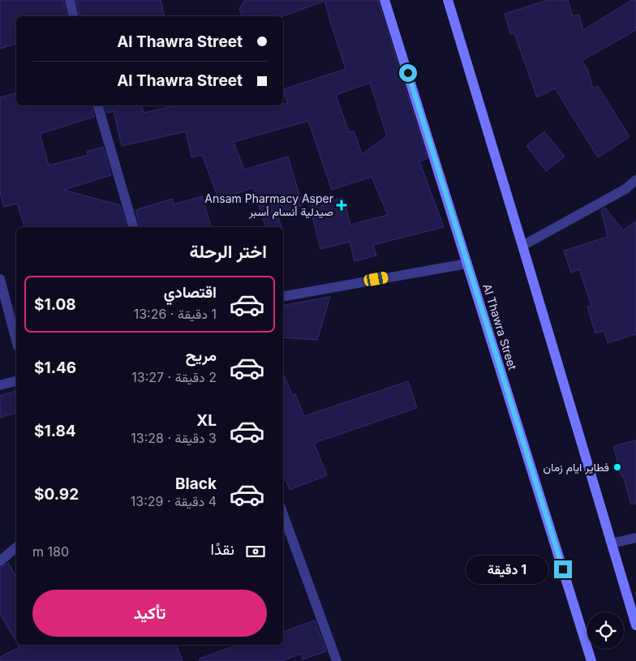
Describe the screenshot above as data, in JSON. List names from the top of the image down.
{
  "streets": {
    "main road": ["Al Thawra Street"]
  },
  "places": {
    "health": ["Ansam Pharmacy Asper صيدلية أنسام أسبر"],
    "other": ["فطاير ايام زمان"]
  },
  "page": {
    "banner": ["Al Thawra Street", "Al Thawra Street"],
    "heading": "اختر الرحلة",
    "list": [
      {
        "name": "اقتصادي",
        "note": "1 دقيقة · 13:26",
        "value": "$1.08"
      },
      {
        "name": "مريح",
        "note": "2 دقيقة · 13:27",
        "value": "$1.46"
      },
      {
        "name": "XL",
        "note": "3 دقيقة · 13:28",
        "value": "$1.84"
      },
      {
        "name": "Black",
        "note": "4 دقيقة · 13:29",
        "value": "$0.92"
      }
    ],
    "pay": ["نقدًا", "180 m"],
    "bubble": "1 دقيقة",
    "buttons": "تأكيد"
  }
}
